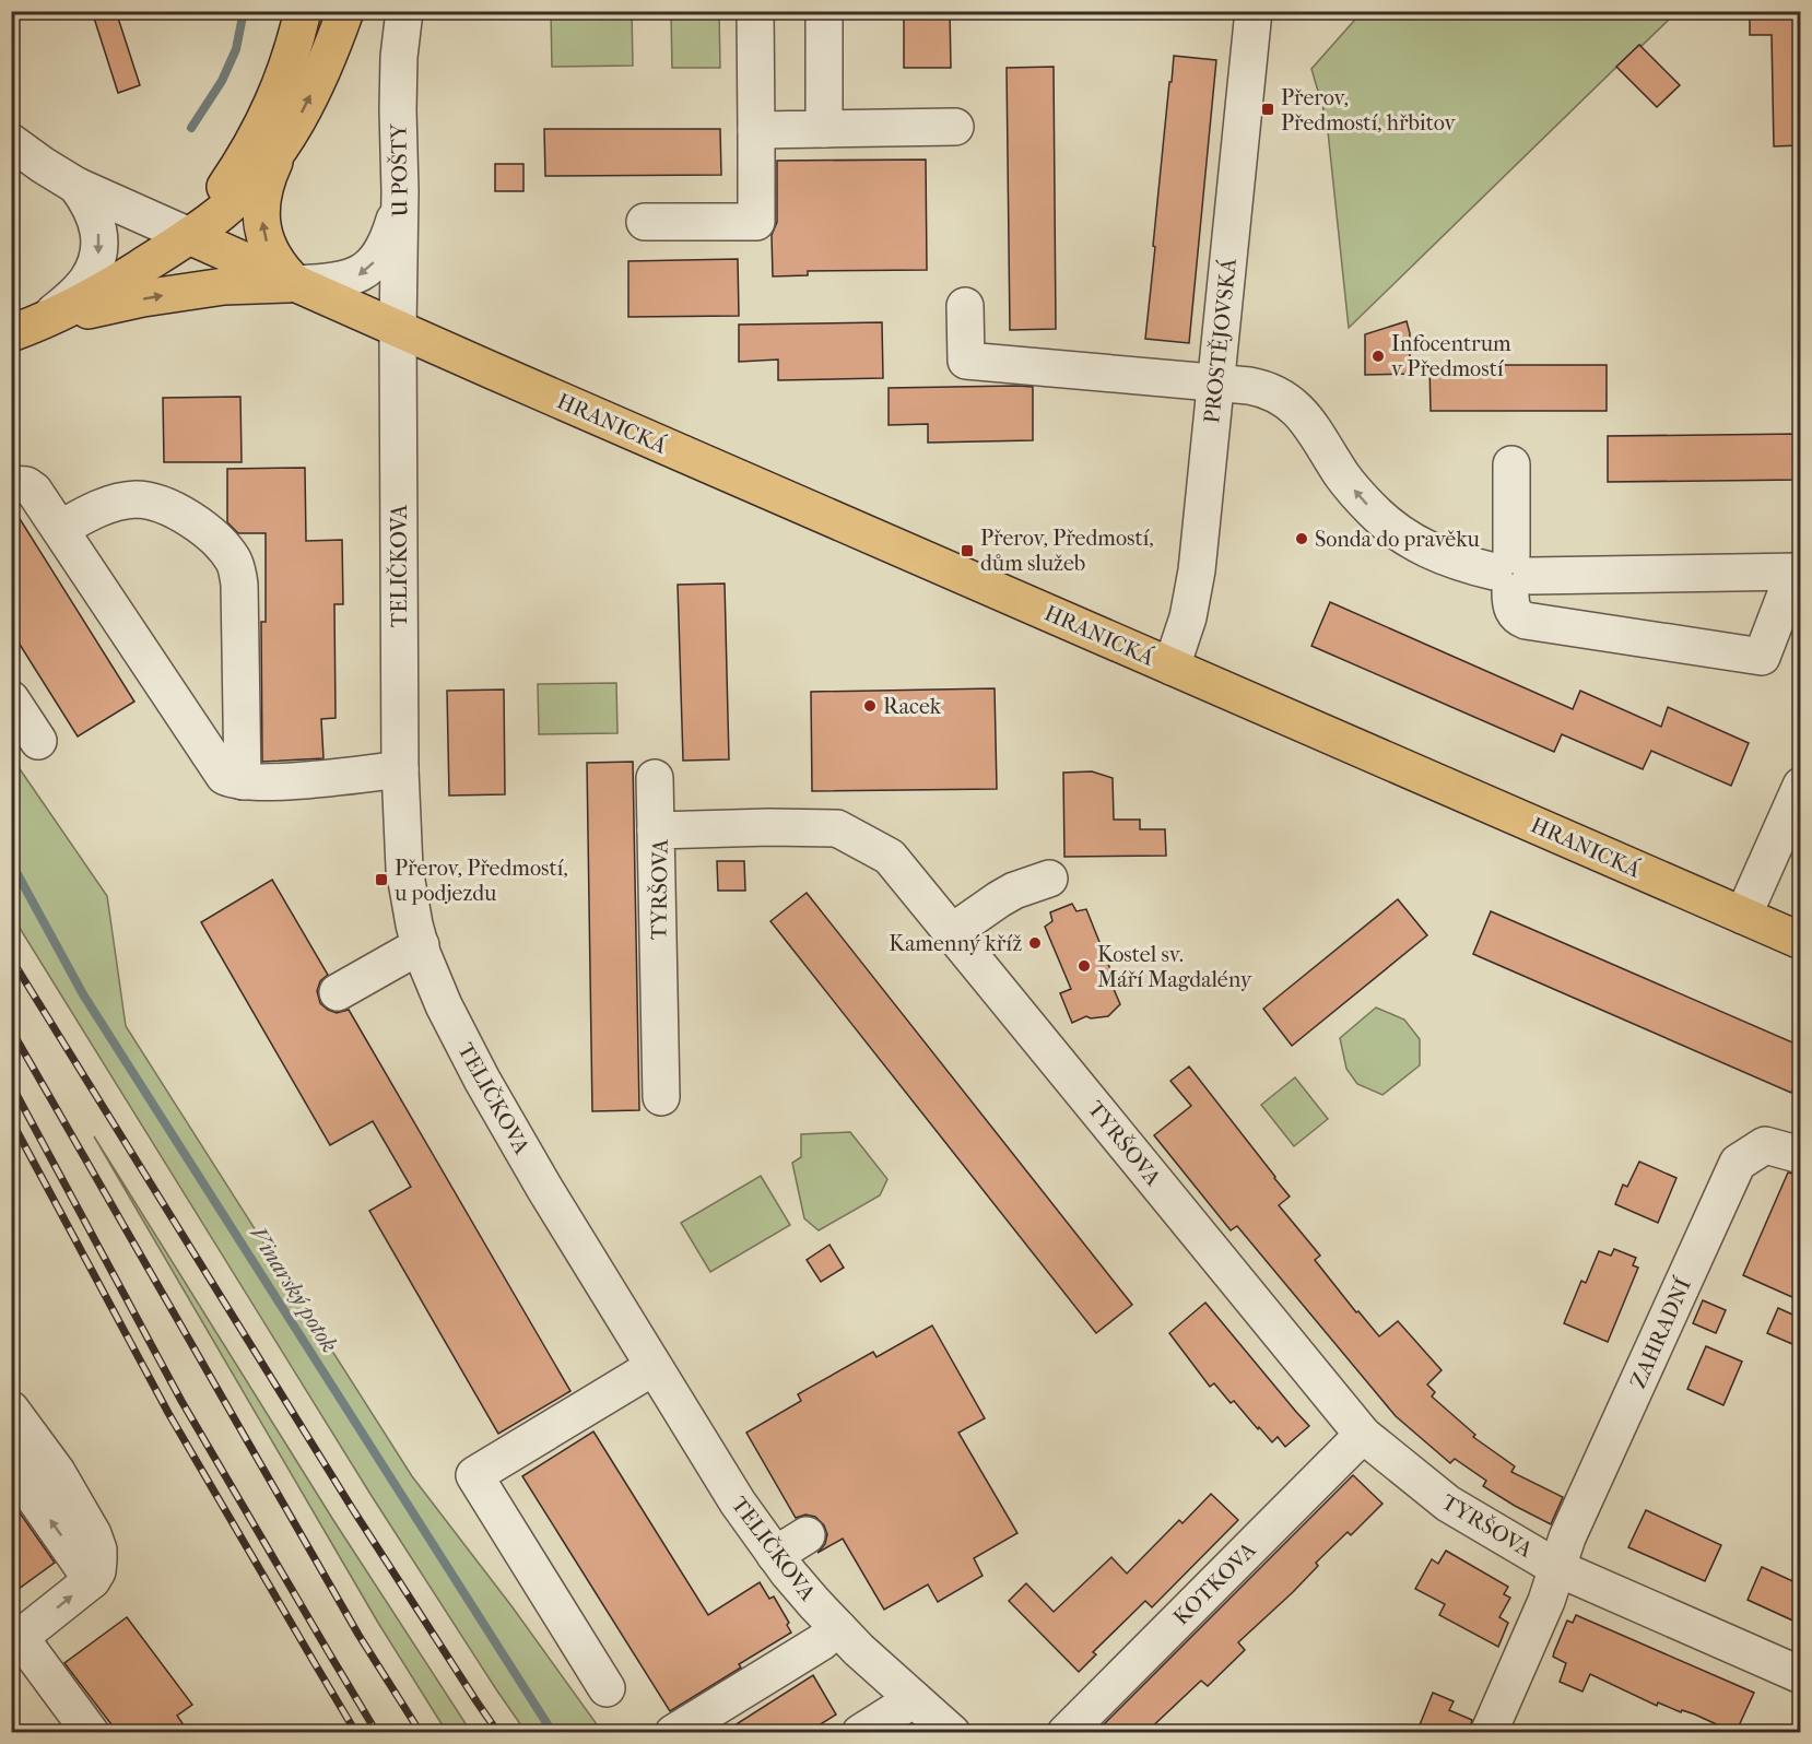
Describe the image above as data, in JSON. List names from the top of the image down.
{
  "streets": {
    "main road": ["HRANICKÁ"],
    "street": [
      "U POŠTY",
      "PROSTĚJOVSKÁ",
      "TELIČKOVA",
      "TYRŠOVA",
      "ZAHRADNÍ",
      "KOTKOVA"
    ]
  },
  "crossings": [
    ["U POŠTY", "HRANICKÁ"],
    ["U POŠTY", "TELIČKOVA"],
    ["PROSTĚJOVSKÁ", "HRANICKÁ"],
    ["HRANICKÁ", "TELIČKOVA"],
    ["TYRŠOVA", "ZAHRADNÍ"],
    ["TYRŠOVA", "KOTKOVA"]
  ],
  "water": ["Vinarský potok"],
  "places": {
    "transit": ["Přerov, Předmostí, hřbitov", "Přerov, Předmostí, dům služeb", "Přerov, Předmostí, u podjezdu"],
    "other": [
      "Infocentrum v Předmostí",
      "Sonda do pravěku",
      "Racek",
      "Kamenný kříž",
      "Kostel sv. Máří Magdalény"
    ]
  }
}
